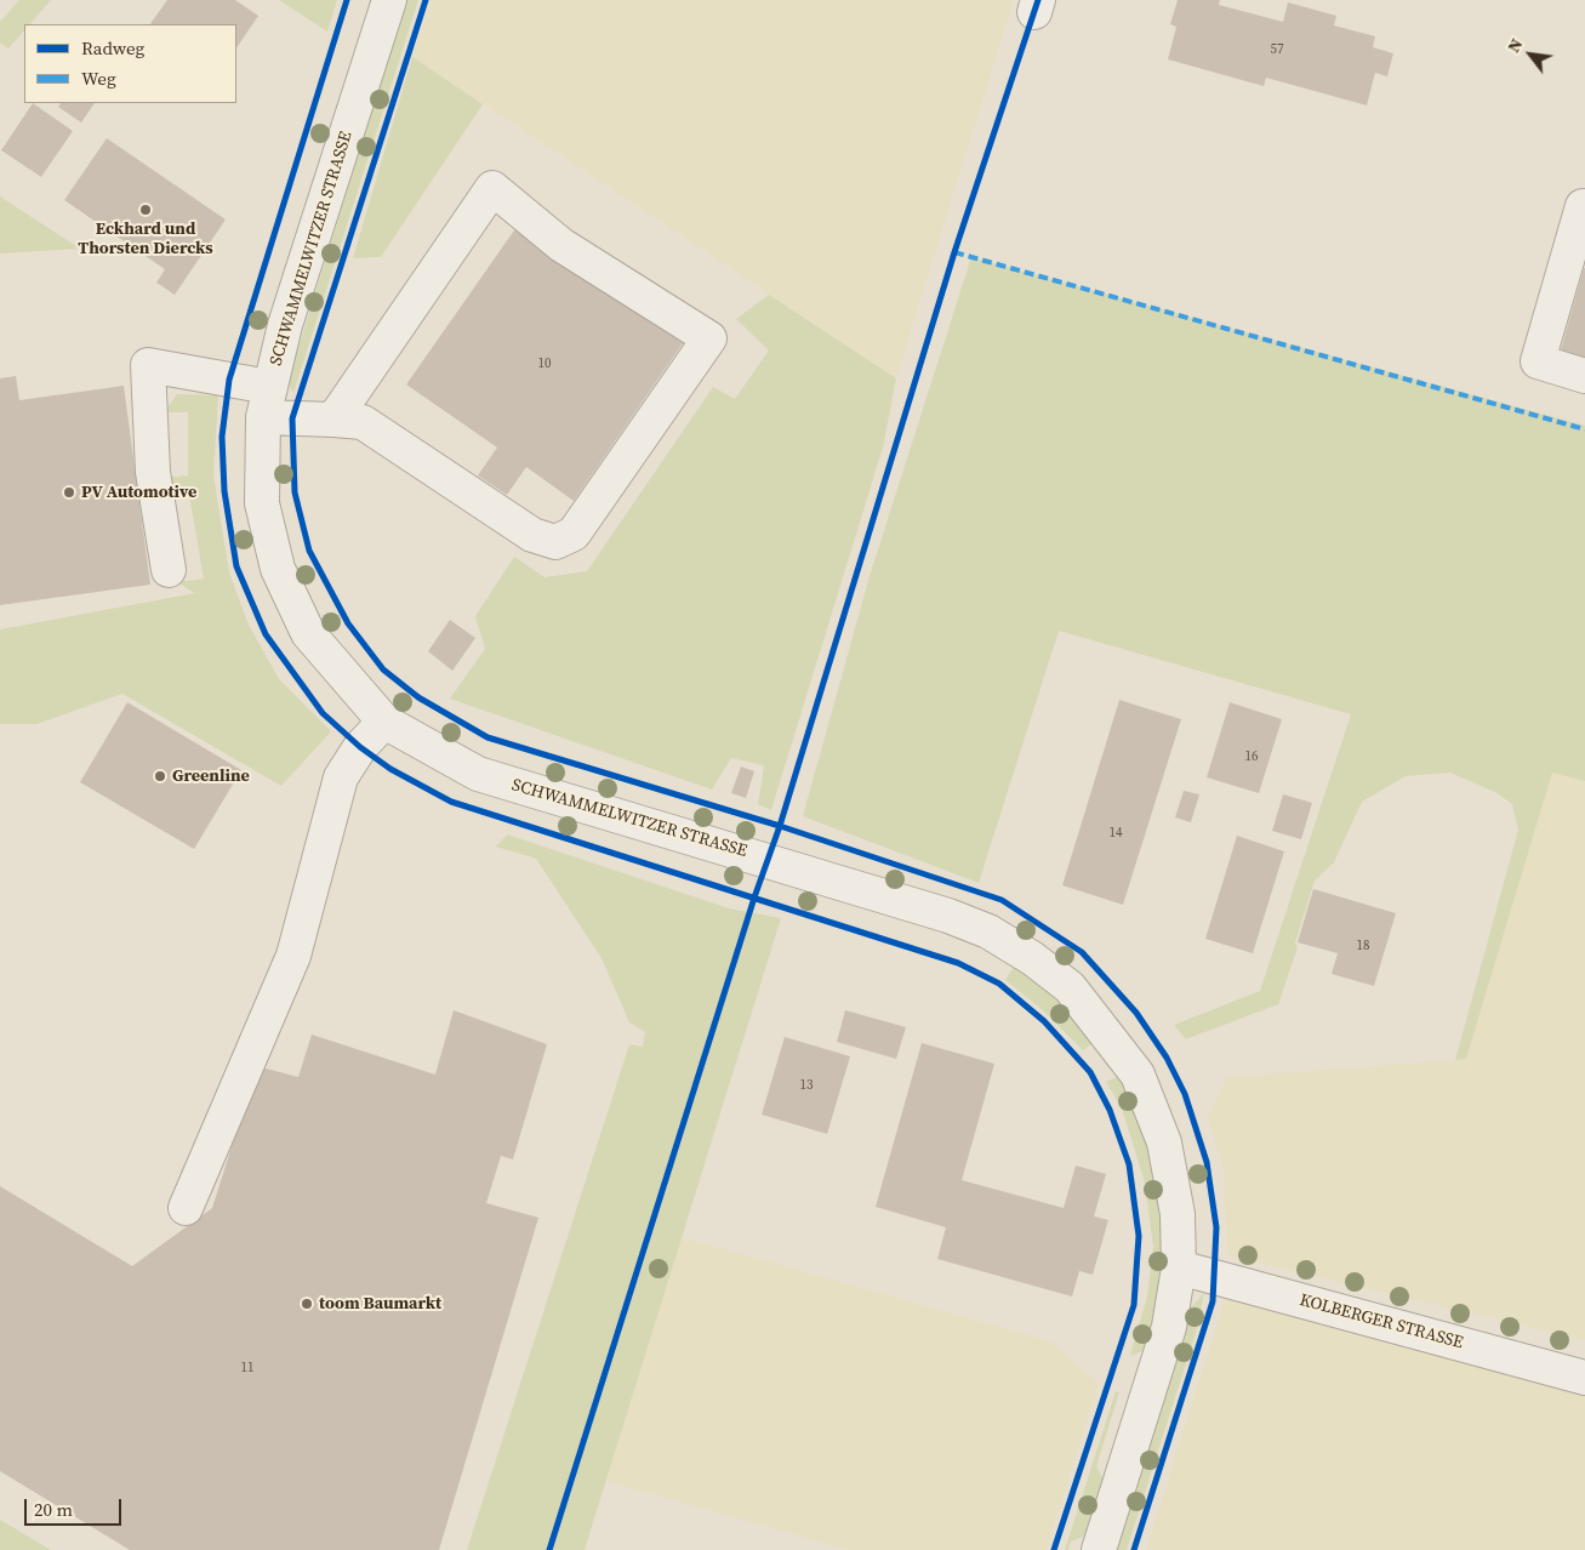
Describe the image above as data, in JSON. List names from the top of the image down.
{
  "streets": {
    "street": ["SCHWAMMELWITZER STRASSE", "KOLBERGER STRASSE"]
  },
  "crossings": [
    ["SCHWAMMELWITZER STRASSE", "KOLBERGER STRASSE"]
  ],
  "places": [
    "Eckhard und Thorsten Diercks",
    "PV Automotive",
    "Greenline",
    "toom Baumarkt"
  ],
  "house_numbers": [
    "57",
    "10",
    "16",
    "14",
    "18",
    "13",
    "11"
  ],
  "legend": ["Radweg", "Weg"],
  "scale_bar": "20 m",
  "north": "top left"
}
